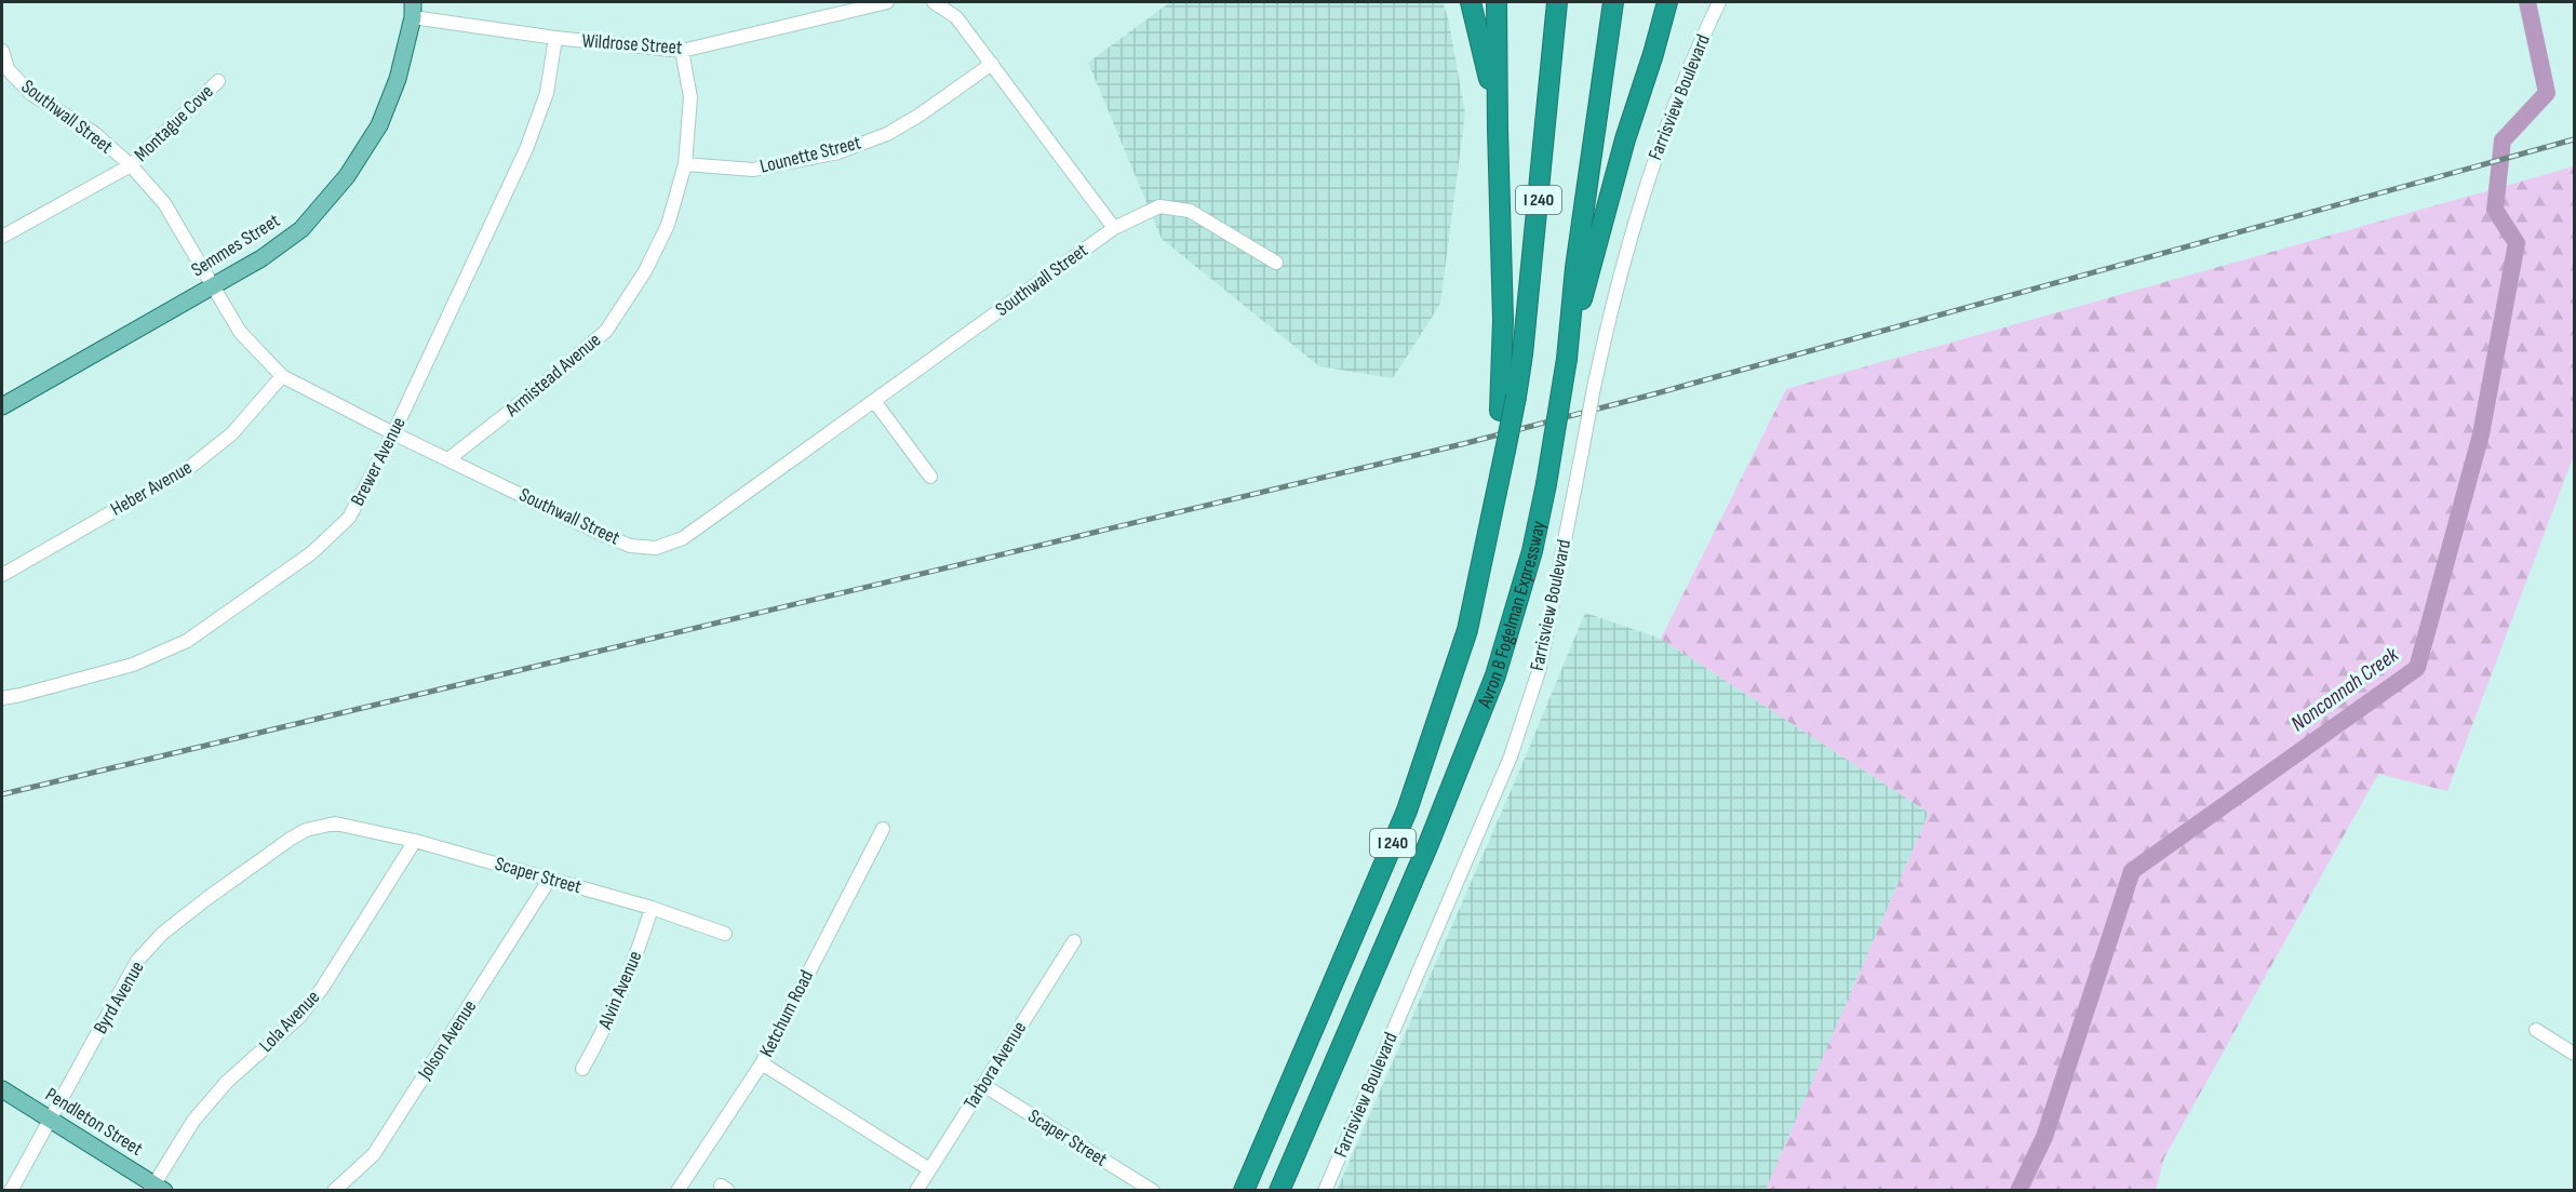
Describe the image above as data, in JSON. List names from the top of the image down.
{
  "streets": {
    "highway": ["I 240", "Avron B Fogelman Expressway"],
    "main road": ["Semmes Street", "Pendleton Street"],
    "street": [
      "Wildrose Street",
      "Farrisview Boulevard",
      "Southwall Street",
      "Montague Cove",
      "Lounette Street",
      "Armistead Avenue",
      "Brewer Avenue",
      "Heber Avenue",
      "Scaper Street",
      "Alvin Avenue",
      "Byrd Avenue",
      "Ketchum Road",
      "Lola Avenue",
      "Jolson Avenue",
      "Tarbora Avenue"
    ]
  },
  "crossings": [
    ["Wildrose Street", "Semmes Street"],
    ["Wildrose Street", "Armistead Avenue"],
    ["Wildrose Street", "Brewer Avenue"],
    ["Southwall Street", "Montague Cove"],
    ["Southwall Street", "Semmes Street"],
    ["Southwall Street", "Armistead Avenue"],
    ["Southwall Street", "Brewer Avenue"],
    ["Southwall Street", "Heber Avenue"],
    ["Lounette Street", "Armistead Avenue"],
    ["Scaper Street", "Alvin Avenue"],
    ["Scaper Street", "Byrd Avenue"],
    ["Scaper Street", "Lola Avenue"],
    ["Scaper Street", "Jolson Avenue"],
    ["Scaper Street", "Tarbora Avenue"],
    ["Byrd Avenue", "Pendleton Street"],
    ["Lola Avenue", "Pendleton Street"]
  ],
  "water": ["Nonconnah Creek"]
}
